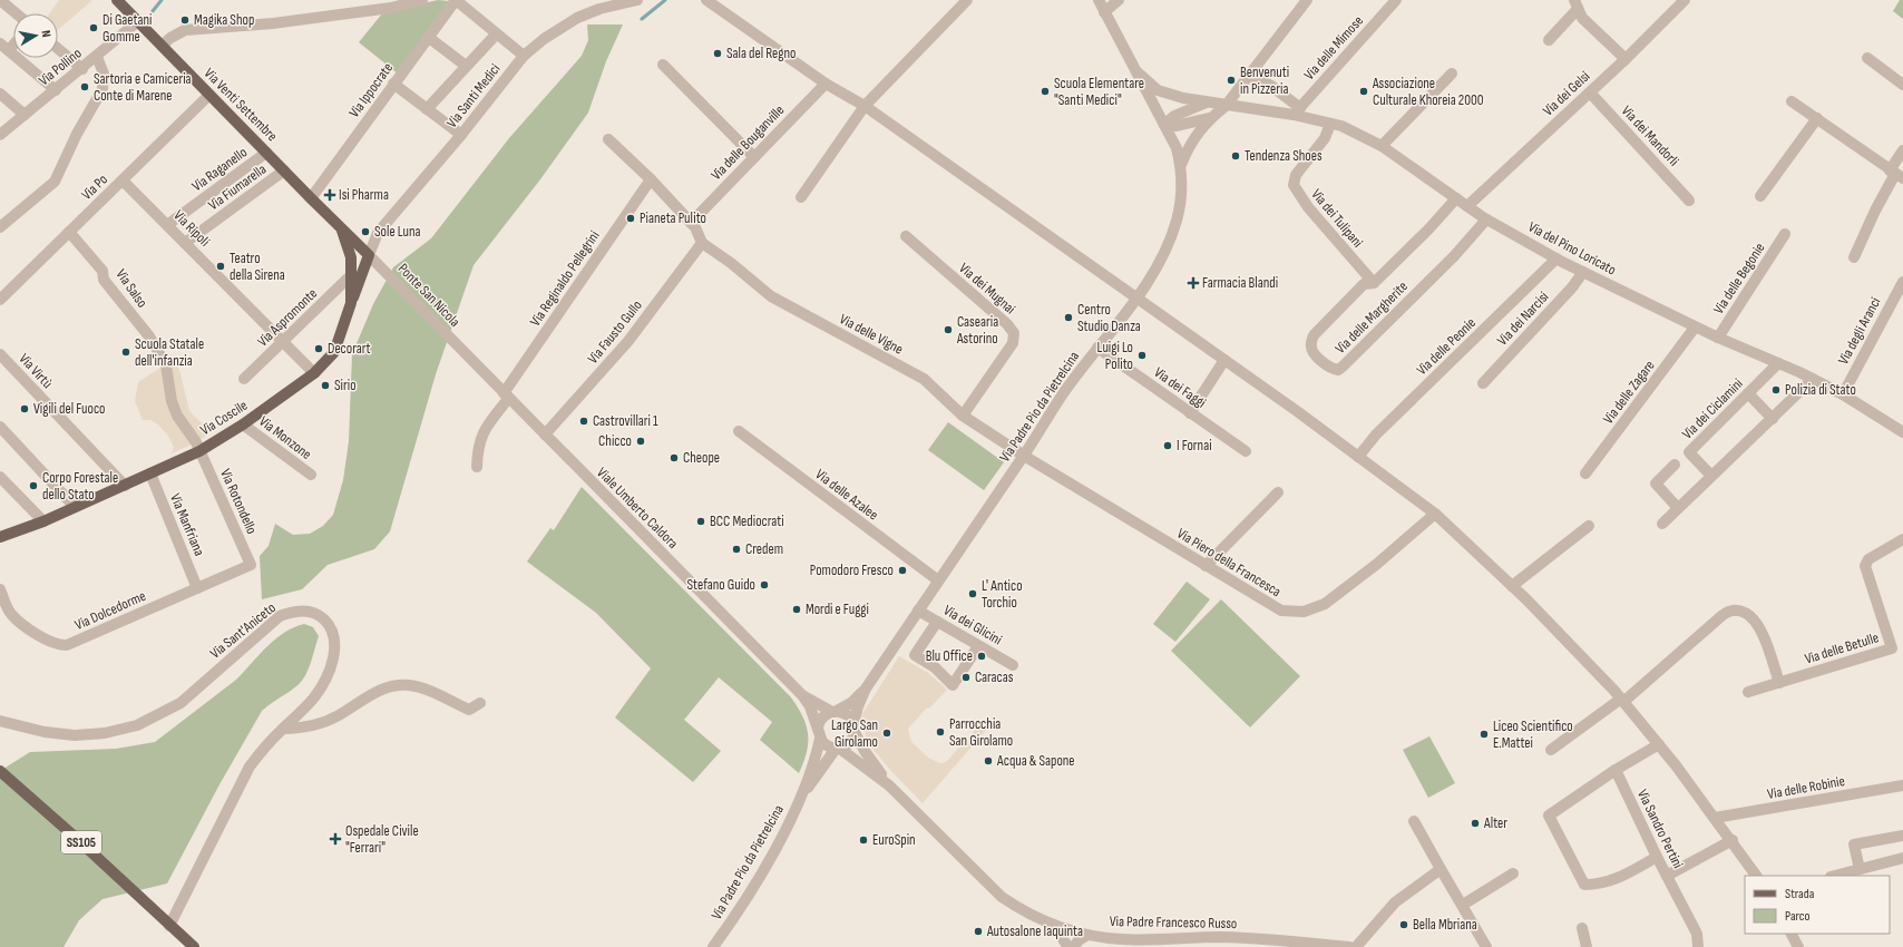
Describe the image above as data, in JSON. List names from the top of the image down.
{
  "streets": {
    "main road": ["Via Venti Settembre", "Via Coscile", "SS105"],
    "street": [
      "Via delle Mimose",
      "Via Pollino",
      "Via Ippocrate",
      "Via dei Gelsi",
      "Via Santi Medici",
      "Via dei Mandorli",
      "Via delle Bouganville",
      "Via Raganello",
      "Via Po",
      "Via Fiumarella",
      "Via dei Tulipani",
      "Via Ripoli",
      "Via del Pino Loricato",
      "Via Reginaldo Pellegrini",
      "Via delle Begonie",
      "Via Salso",
      "Via dei Mugnai",
      "Ponte San Nicola",
      "Via Aspromonte",
      "Via delle Margherite",
      "Via dei Narcisi",
      "Via degli Aranci",
      "Via Fausto Gullo",
      "Via delle Vigne",
      "Via delle Peonie",
      "Via Virtù",
      "Via dei Faggi",
      "Via delle Zagare",
      "Via Padre Pio da Pietrelcina",
      "Via dei Ciclamini",
      "Via Monzone",
      "Via delle Azalee",
      "Via Rotondello",
      "Viale Umberto Caldora",
      "Via Manfriana",
      "Via Piero della Francesca",
      "Via Dolcedorme",
      "Via dei Glicini",
      "Via Sant'Aniceto",
      "Via delle Betulle",
      "Via delle Robinie",
      "Via Sandro Pertini",
      "Via Padre Francesco Russo"
    ]
  },
  "crossings": [
    ["Via delle Mimose", "Via del Pino Loricato"],
    ["Via Pollino", "Via Venti Settembre"],
    ["Via Ippocrate", "Via Venti Settembre"],
    ["Via dei Gelsi", "Via dei Mandorli"],
    ["Via dei Gelsi", "Via del Pino Loricato"],
    ["Via Santi Medici", "Via Venti Settembre"],
    ["Via Santi Medici", "Ponte San Nicola"],
    ["Via Venti Settembre", "Via Raganello"],
    ["Via Venti Settembre", "Via Po"],
    ["Via Venti Settembre", "Via Fiumarella"],
    ["Via Venti Settembre", "Ponte San Nicola"],
    ["Via Venti Settembre", "Via Coscile"],
    ["Via Raganello", "Via Ripoli"],
    ["Via Po", "Via Ripoli"],
    ["Via Po", "Via Salso"],
    ["Via Fiumarella", "Via Ripoli"],
    ["Via dei Tulipani", "Via del Pino Loricato"],
    ["Via dei Tulipani", "Via delle Margherite"],
    ["Via Ripoli", "Via Aspromonte"],
    ["Via Ripoli", "Via Coscile"],
    ["Via del Pino Loricato", "Via delle Begonie"],
    ["Via del Pino Loricato", "Via delle Margherite"],
    ["Via del Pino Loricato", "Via dei Narcisi"],
    ["Via del Pino Loricato", "Via degli Aranci"],
    ["Via del Pino Loricato", "Via delle Peonie"],
    ["Via del Pino Loricato", "Via delle Zagare"],
    ["Via del Pino Loricato", "Via Padre Pio da Pietrelcina"],
    ["Via del Pino Loricato", "Via dei Ciclamini"],
    ["Via Reginaldo Pellegrini", "Viale Umberto Caldora"],
    ["Via Salso", "Via Rotondello"],
    ["Via dei Mugnai", "Via delle Vigne"],
    ["Ponte San Nicola", "Viale Umberto Caldora"],
    ["Via Aspromonte", "Via Coscile"],
    ["Via Fausto Gullo", "Via delle Vigne"],
    ["Via Fausto Gullo", "Viale Umberto Caldora"],
    ["Via delle Vigne", "Via Padre Pio da Pietrelcina"],
    ["Via delle Vigne", "Via Piero della Francesca"],
    ["Via Virtù", "Via Coscile"],
    ["Via dei Faggi", "Via Padre Pio da Pietrelcina"],
    ["Via Padre Pio da Pietrelcina", "Via delle Azalee"],
    ["Via Padre Pio da Pietrelcina", "Viale Umberto Caldora"],
    ["Via Padre Pio da Pietrelcina", "Via Piero della Francesca"],
    ["Via Padre Pio da Pietrelcina", "Via dei Glicini"],
    ["Via Padre Pio da Pietrelcina", "Via Padre Francesco Russo"],
    ["Via Coscile", "Via Monzone"],
    ["Via Coscile", "Via Rotondello"],
    ["Via Coscile", "Via Manfriana"],
    ["Via Rotondello", "Via Dolcedorme"],
    ["Viale Umberto Caldora", "Via Padre Francesco Russo"],
    ["Via Manfriana", "Via Dolcedorme"],
    ["Via Sant'Aniceto", "SS105"]
  ],
  "places": {
    "other": [
      "Magika Shop",
      "Di Gaetani Gomme",
      "Sala del Regno",
      "Benvenuti in Pizzeria",
      "Sartoria e Camiceria Conte di Marene",
      "Scuola Elementare \"Santi Medici\"",
      "Associazione Culturale Khoreia 2000",
      "Tendenza Shoes",
      "Pianeta Pulito",
      "Sole Luna",
      "Teatro della Sirena",
      "Centro Studio Danza",
      "Casearia Astorino",
      "Decorart",
      "Scuola Statale dell'infanzia",
      "Luigi Lo Polito",
      "Sirio",
      "Polizia di Stato",
      "Vigili del Fuoco",
      "Castrovillari 1",
      "Chicco",
      "I Fornai",
      "Cheope",
      "Corpo Forestale dello Stato",
      "BCC Mediocrati",
      "Credem",
      "Pomodoro Fresco",
      "Stefano Guido",
      "L' Antico Torchio",
      "Mordi e Fuggi",
      "Blu Office",
      "Caracas",
      "Parrocchia San Girolamo",
      "Largo San Girolamo",
      "Liceo Scientifico E.Mattei",
      "Acqua & Sapone",
      "Alter",
      "EuroSpin",
      "Bella Mbriana",
      "Autosalone Iaquinta"
    ],
    "health": ["Isi Pharma", "Farmacia Blandi", "Ospedale Civile \"Ferrari\""]
  },
  "legend": ["Strada", "Parco"],
  "north": "right"
}
